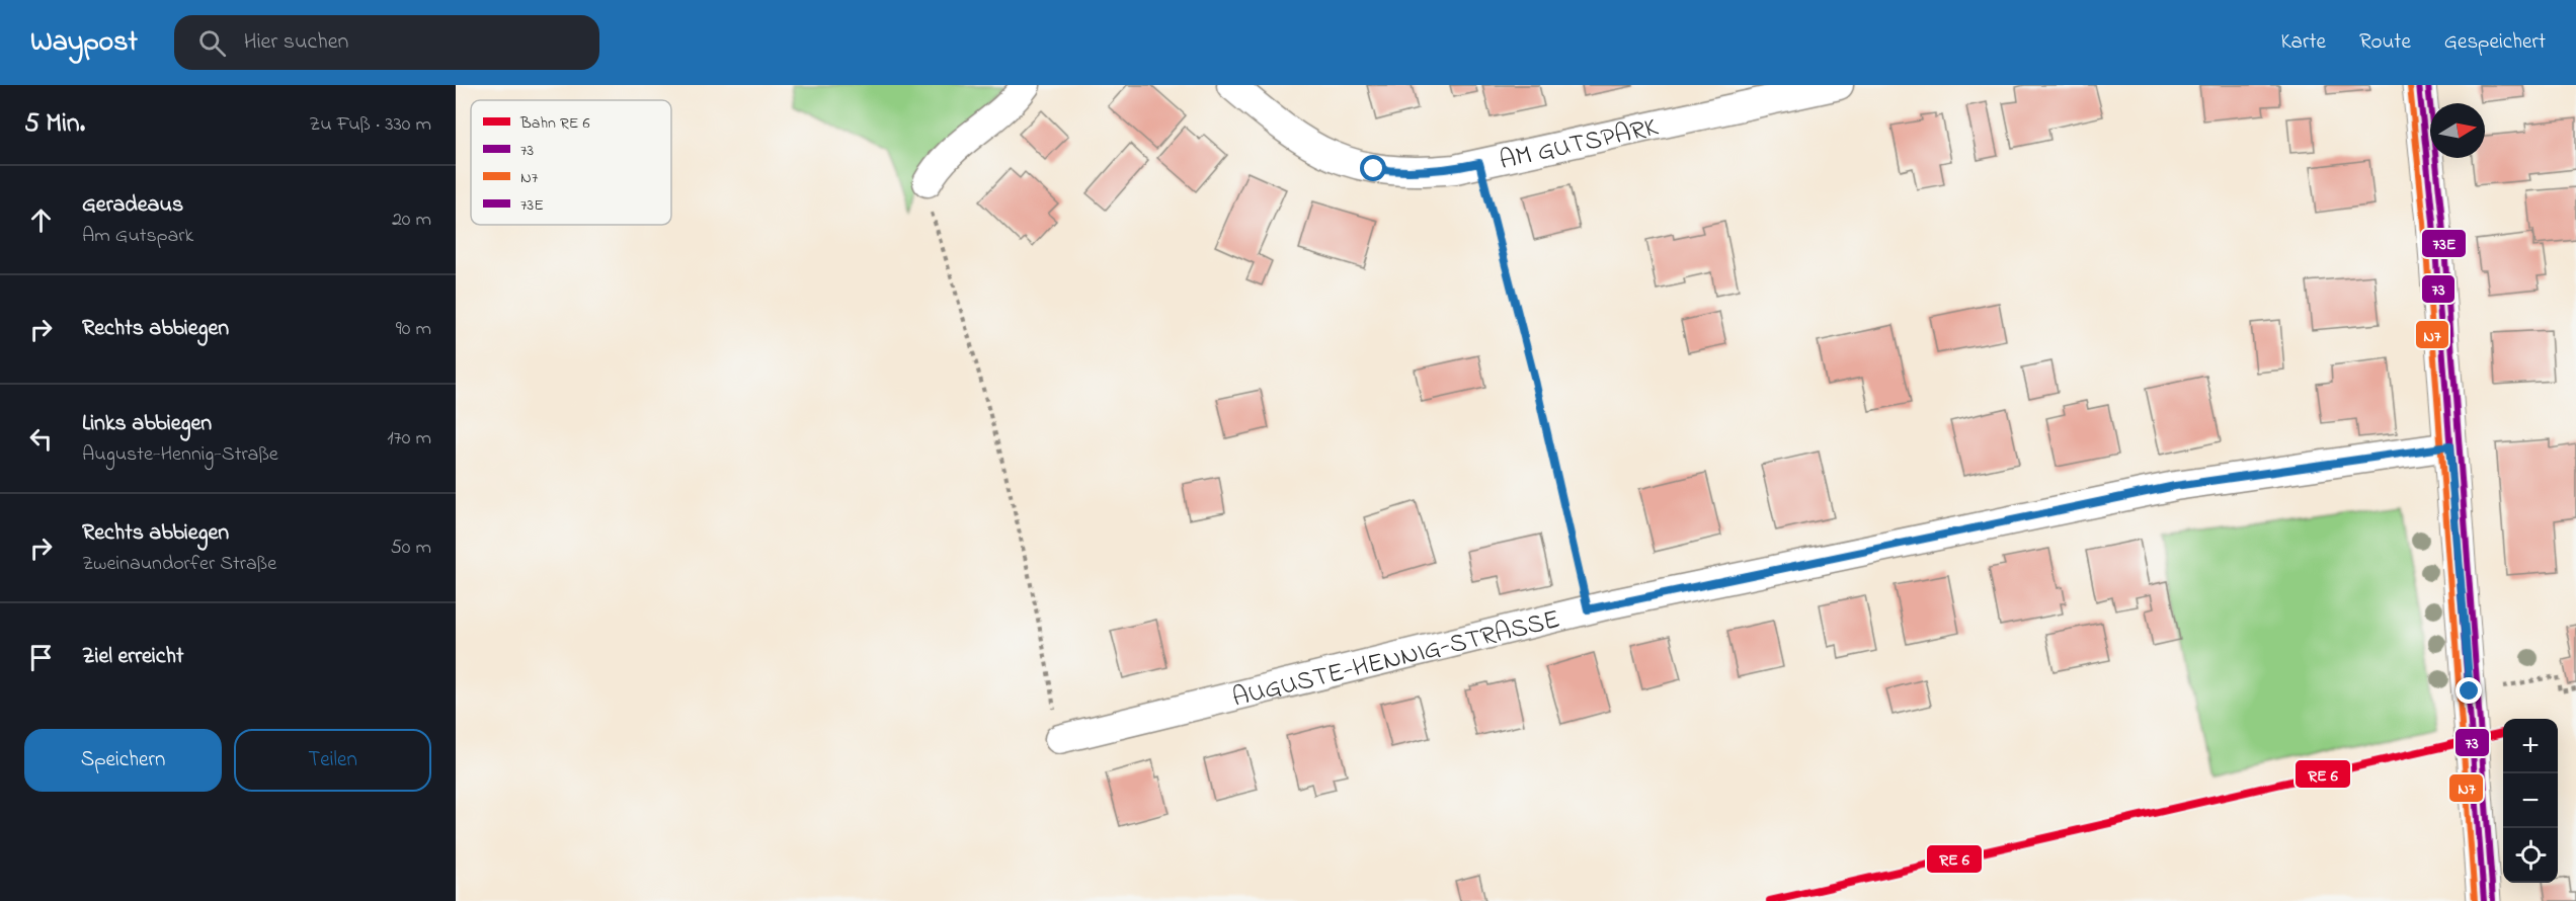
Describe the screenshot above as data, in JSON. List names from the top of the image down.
{
  "streets": {
    "street": ["AM GUTSPARK", "AUGUSTE-HENNIG-STRASSE"]
  },
  "lines": ["transit line 73", "transit line 73E", "transit line N7"],
  "legend": [
    "Bahn RE 6",
    "73",
    "N7",
    "73E"
  ],
  "north": "right",
  "page": {
    "header": "Waypost",
    "search": "Hier suchen",
    "nav": ["Karte", "Route", "Gespeichert"],
    "heading": ["5 Min.", "Zu Fuß · 330 m"],
    "list": [
      ["Geradeaus", "Am Gutspark", "20 m"],
      ["Rechts abbiegen", "90 m"],
      ["Links abbiegen", "Auguste-Hennig-Straße", "170 m"],
      ["Rechts abbiegen", "Zweinaundorfer Straße", "50 m"],
      "Ziel erreicht"
    ],
    "buttons": ["Speichern", "Teilen"],
    "map_buttons": ["+", "−"]
  }
}
